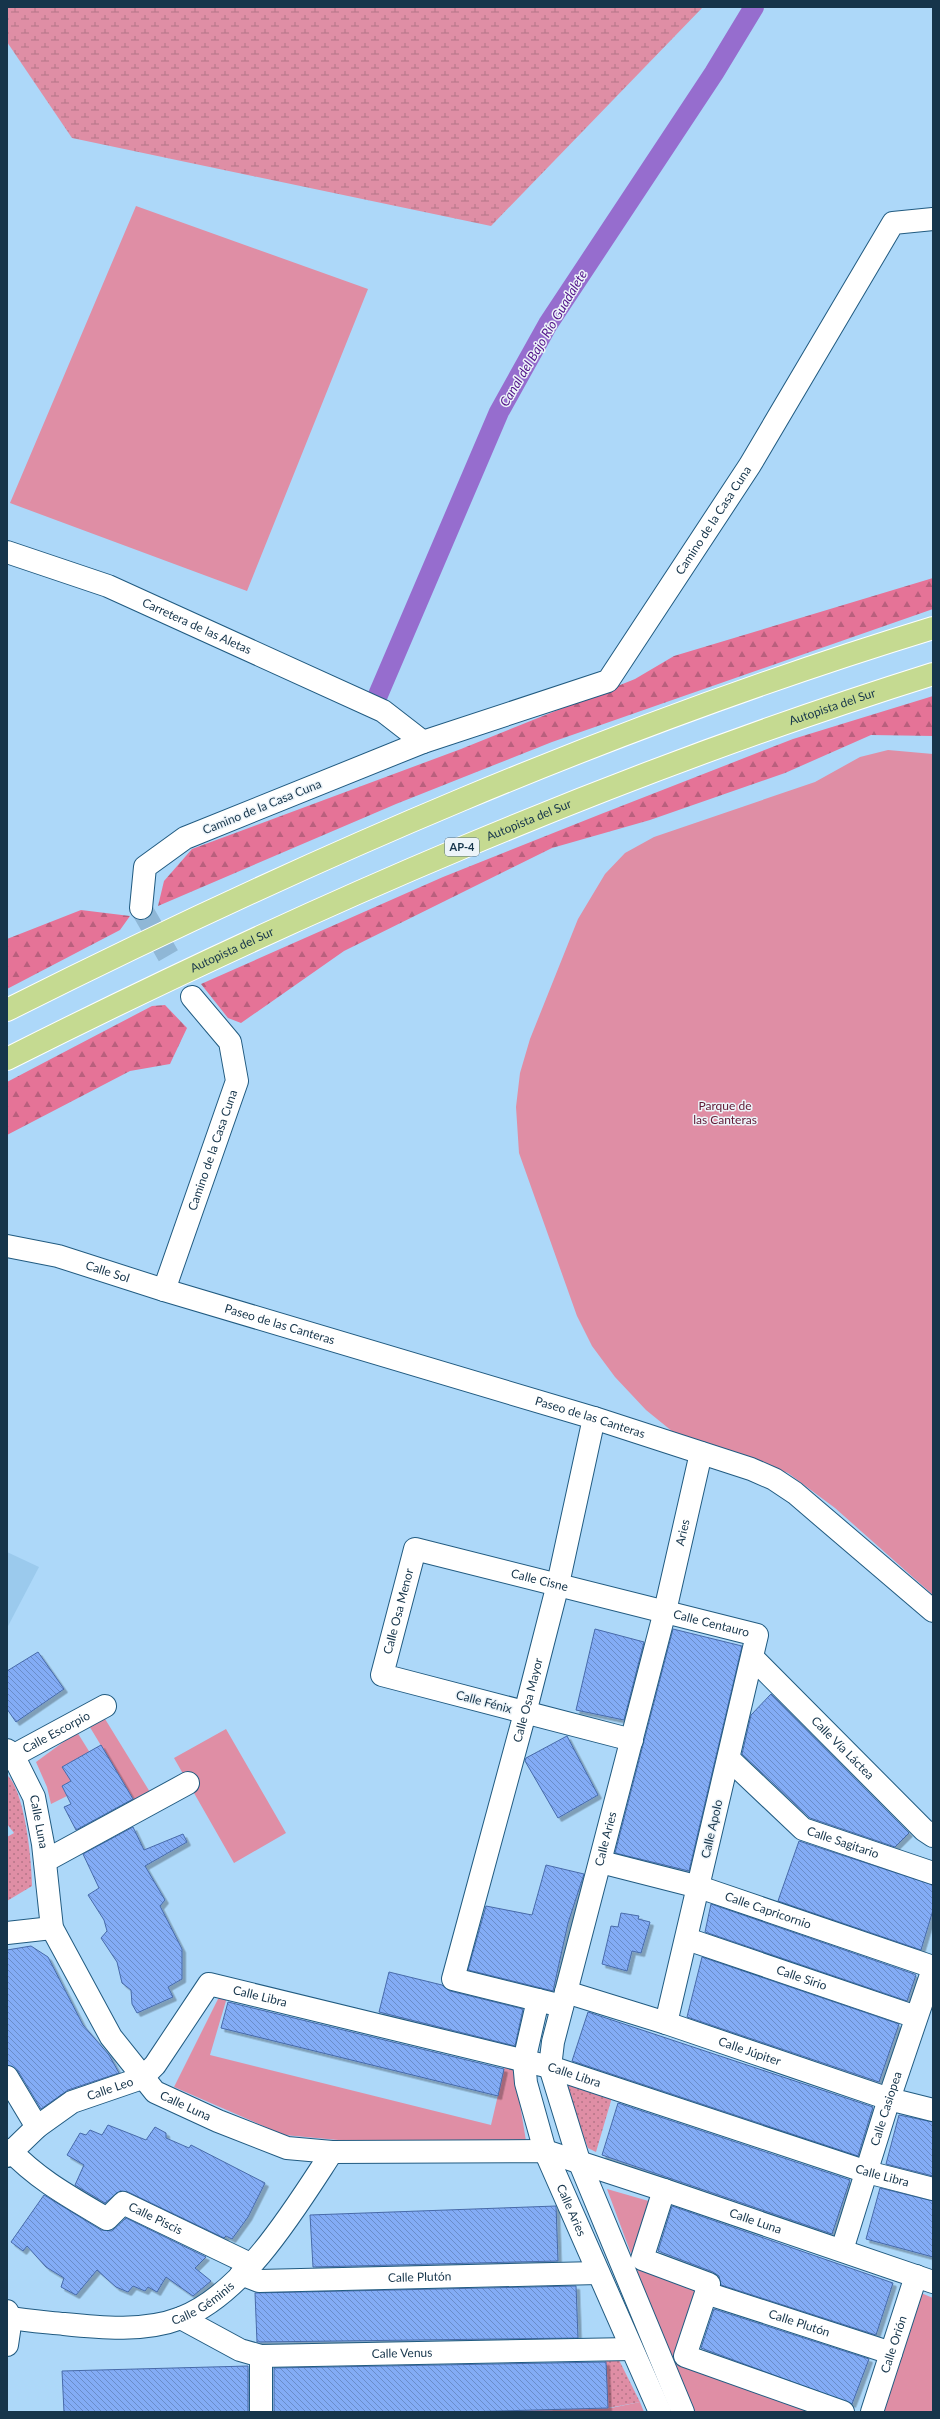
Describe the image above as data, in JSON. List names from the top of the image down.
{
  "streets": {
    "highway": ["Autopista del Sur", "AP-4"],
    "street": [
      "Camino de la Casa Cuna",
      "Carretera de las Aletas",
      "Calle Sol",
      "Paseo de las Canteras",
      "Aries",
      "Calle Cisne",
      "Calle Osa Menor",
      "Calle Centauro",
      "Calle Osa Mayor",
      "Calle Fénix",
      "Calle Escorpio",
      "Calle Vía Láctea",
      "Calle Luna",
      "Calle Apolo",
      "Calle Aries",
      "Calle Sagitario",
      "Calle Capricornio",
      "Calle Sirio",
      "Calle Libra",
      "Calle Júpiter",
      "Calle Leo",
      "Calle Casiopea",
      "Calle Piscis",
      "Calle Plutón",
      "Calle Géminis",
      "Calle Orión",
      "Calle Venus"
    ]
  },
  "crossings": [
    ["Camino de la Casa Cuna", "Carretera de las Aletas"],
    ["Camino de la Casa Cuna", "Calle Sol"],
    ["Calle Sol", "Paseo de las Canteras"],
    ["Paseo de las Canteras", "Aries"],
    ["Paseo de las Canteras", "Calle Osa Mayor"],
    ["Aries", "Calle Cisne"],
    ["Aries", "Calle Centauro"],
    ["Aries", "Calle Aries"],
    ["Calle Cisne", "Calle Osa Menor"],
    ["Calle Cisne", "Calle Centauro"],
    ["Calle Cisne", "Calle Osa Mayor"],
    ["Calle Cisne", "Calle Aries"],
    ["Calle Osa Menor", "Calle Fénix"],
    ["Calle Centauro", "Calle Apolo"],
    ["Calle Centauro", "Calle Aries"],
    ["Calle Osa Mayor", "Calle Fénix"],
    ["Calle Osa Mayor", "Calle Júpiter"],
    ["Calle Fénix", "Calle Aries"],
    ["Calle Escorpio", "Calle Luna"],
    ["Calle Vía Láctea", "Calle Apolo"],
    ["Calle Luna", "Calle Aries"],
    ["Calle Luna", "Calle Leo"],
    ["Calle Luna", "Calle Casiopea"],
    ["Calle Luna", "Calle Géminis"],
    ["Calle Luna", "Calle Orión"],
    ["Calle Apolo", "Calle Sagitario"],
    ["Calle Apolo", "Calle Capricornio"],
    ["Calle Apolo", "Calle Sirio"],
    ["Calle Apolo", "Calle Júpiter"],
    ["Calle Aries", "Calle Capricornio"],
    ["Calle Aries", "Calle Libra"],
    ["Calle Aries", "Calle Júpiter"],
    ["Calle Aries", "Calle Plutón"],
    ["Calle Aries", "Calle Venus"],
    ["Calle Capricornio", "Calle Casiopea"],
    ["Calle Sirio", "Calle Casiopea"],
    ["Calle Libra", "Calle Leo"],
    ["Calle Libra", "Calle Casiopea"],
    ["Calle Júpiter", "Calle Casiopea"],
    ["Calle Leo", "Calle Piscis"],
    ["Calle Piscis", "Calle Plutón"],
    ["Calle Piscis", "Calle Géminis"],
    ["Calle Plutón", "Calle Géminis"],
    ["Calle Plutón", "Calle Orión"],
    ["Calle Géminis", "Calle Venus"]
  ],
  "water": ["Canal del Bajo Río Guadalete"],
  "parks": ["Parque de las Canteras"]
}
